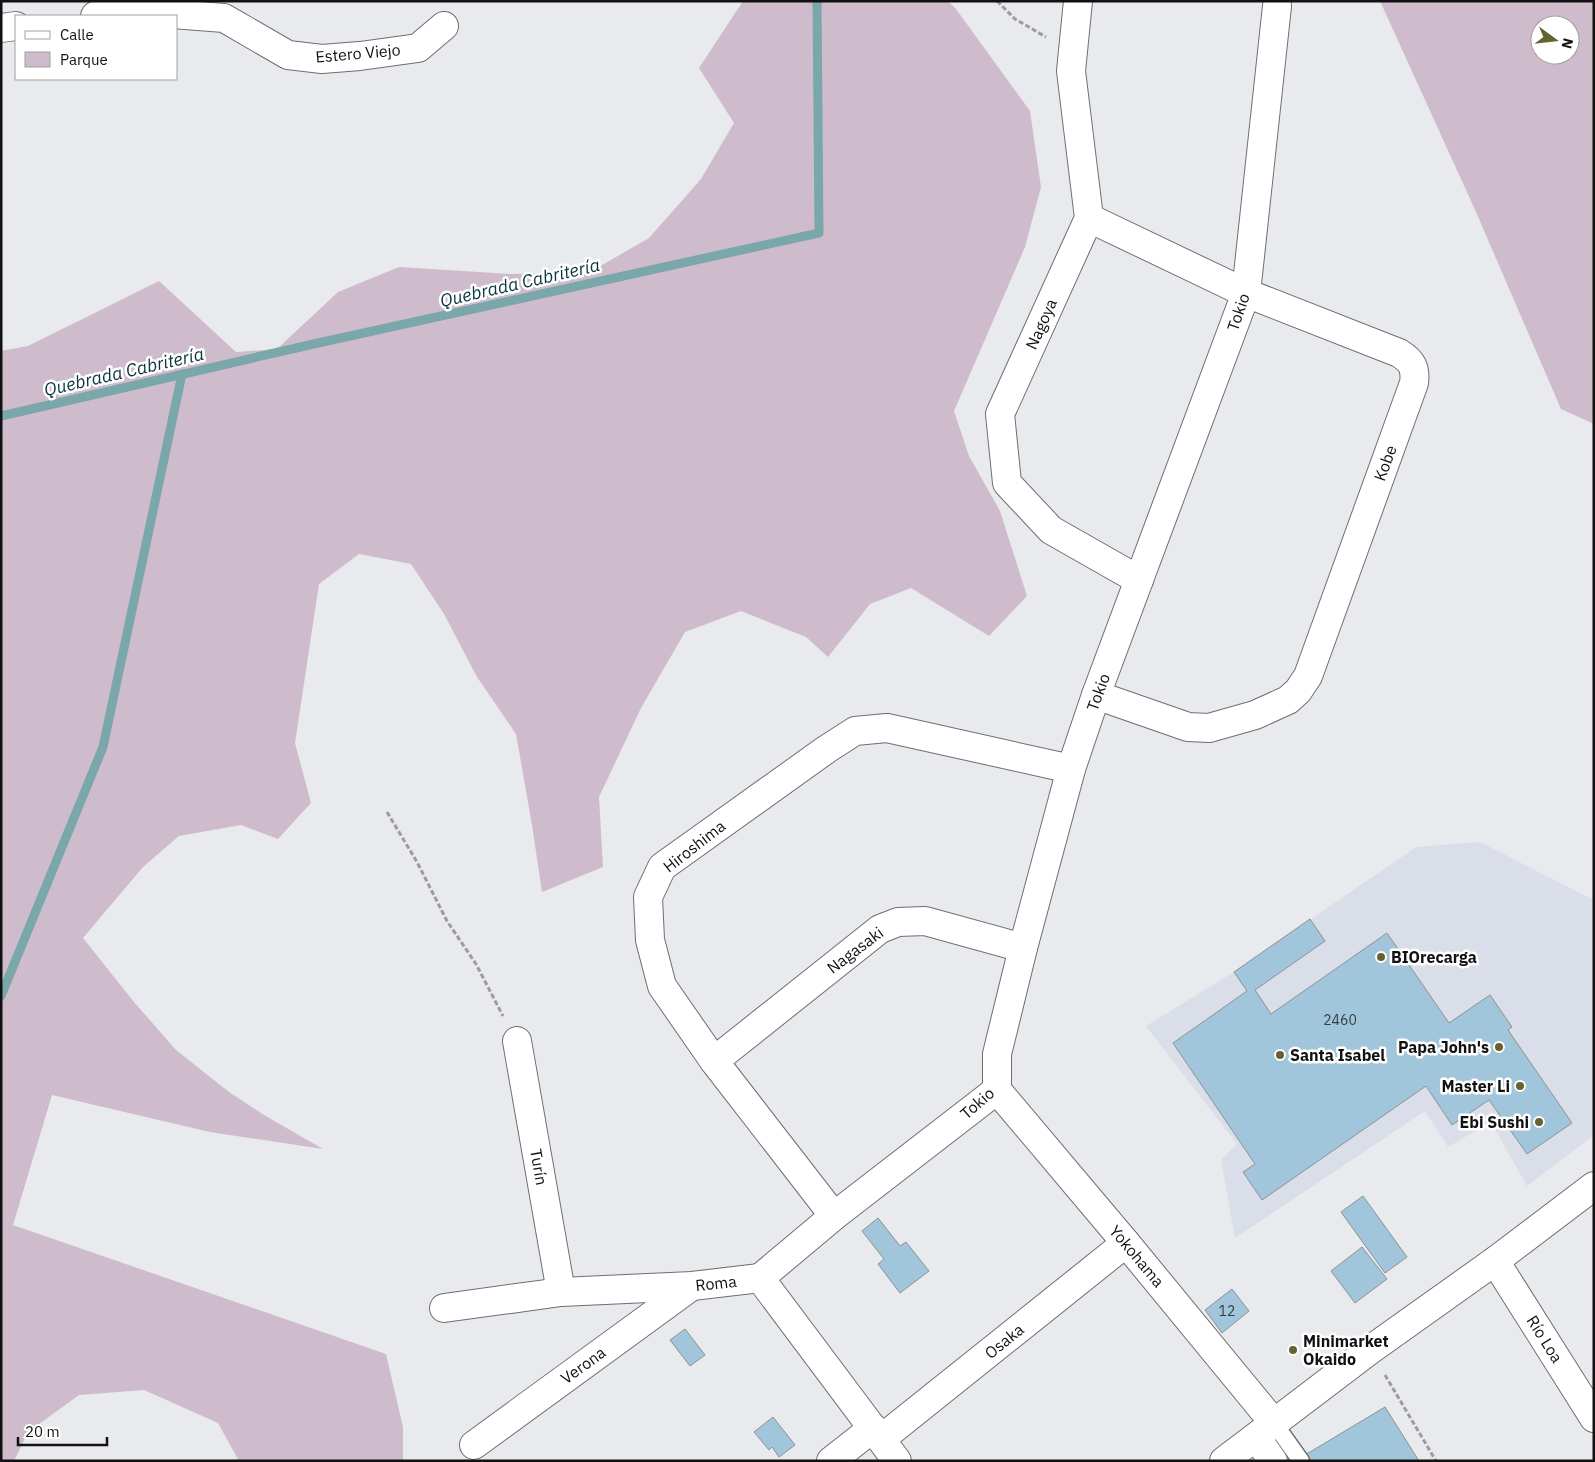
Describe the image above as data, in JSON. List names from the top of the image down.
{
  "streets": {
    "street": [
      "Estero Viejo",
      "Tokio",
      "Nagoya",
      "Kobe",
      "Hiroshima",
      "Nagasaki",
      "Turín",
      "Yokohama",
      "Roma",
      "Río Loa",
      "Osaka",
      "Verona"
    ]
  },
  "crossings": [
    ["Tokio", "Nagoya"],
    ["Tokio", "Kobe"],
    ["Tokio", "Hiroshima"],
    ["Tokio", "Nagasaki"],
    ["Tokio", "Yokohama"],
    ["Tokio", "Roma"],
    ["Nagoya", "Kobe"],
    ["Hiroshima", "Nagasaki"],
    ["Turín", "Roma"],
    ["Yokohama", "Osaka"],
    ["Roma", "Osaka"],
    ["Roma", "Verona"]
  ],
  "water": ["Quebrada Cabritería"],
  "places": [
    "BIOrecarga",
    "Papa John's",
    "Santa Isabel",
    "Master Li",
    "Ebi Sushi",
    "Minimarket Okaido"
  ],
  "house_numbers": ["2460", "12"],
  "legend": ["Calle", "Parque"],
  "scale_bar": "20 m",
  "north": "right"
}
